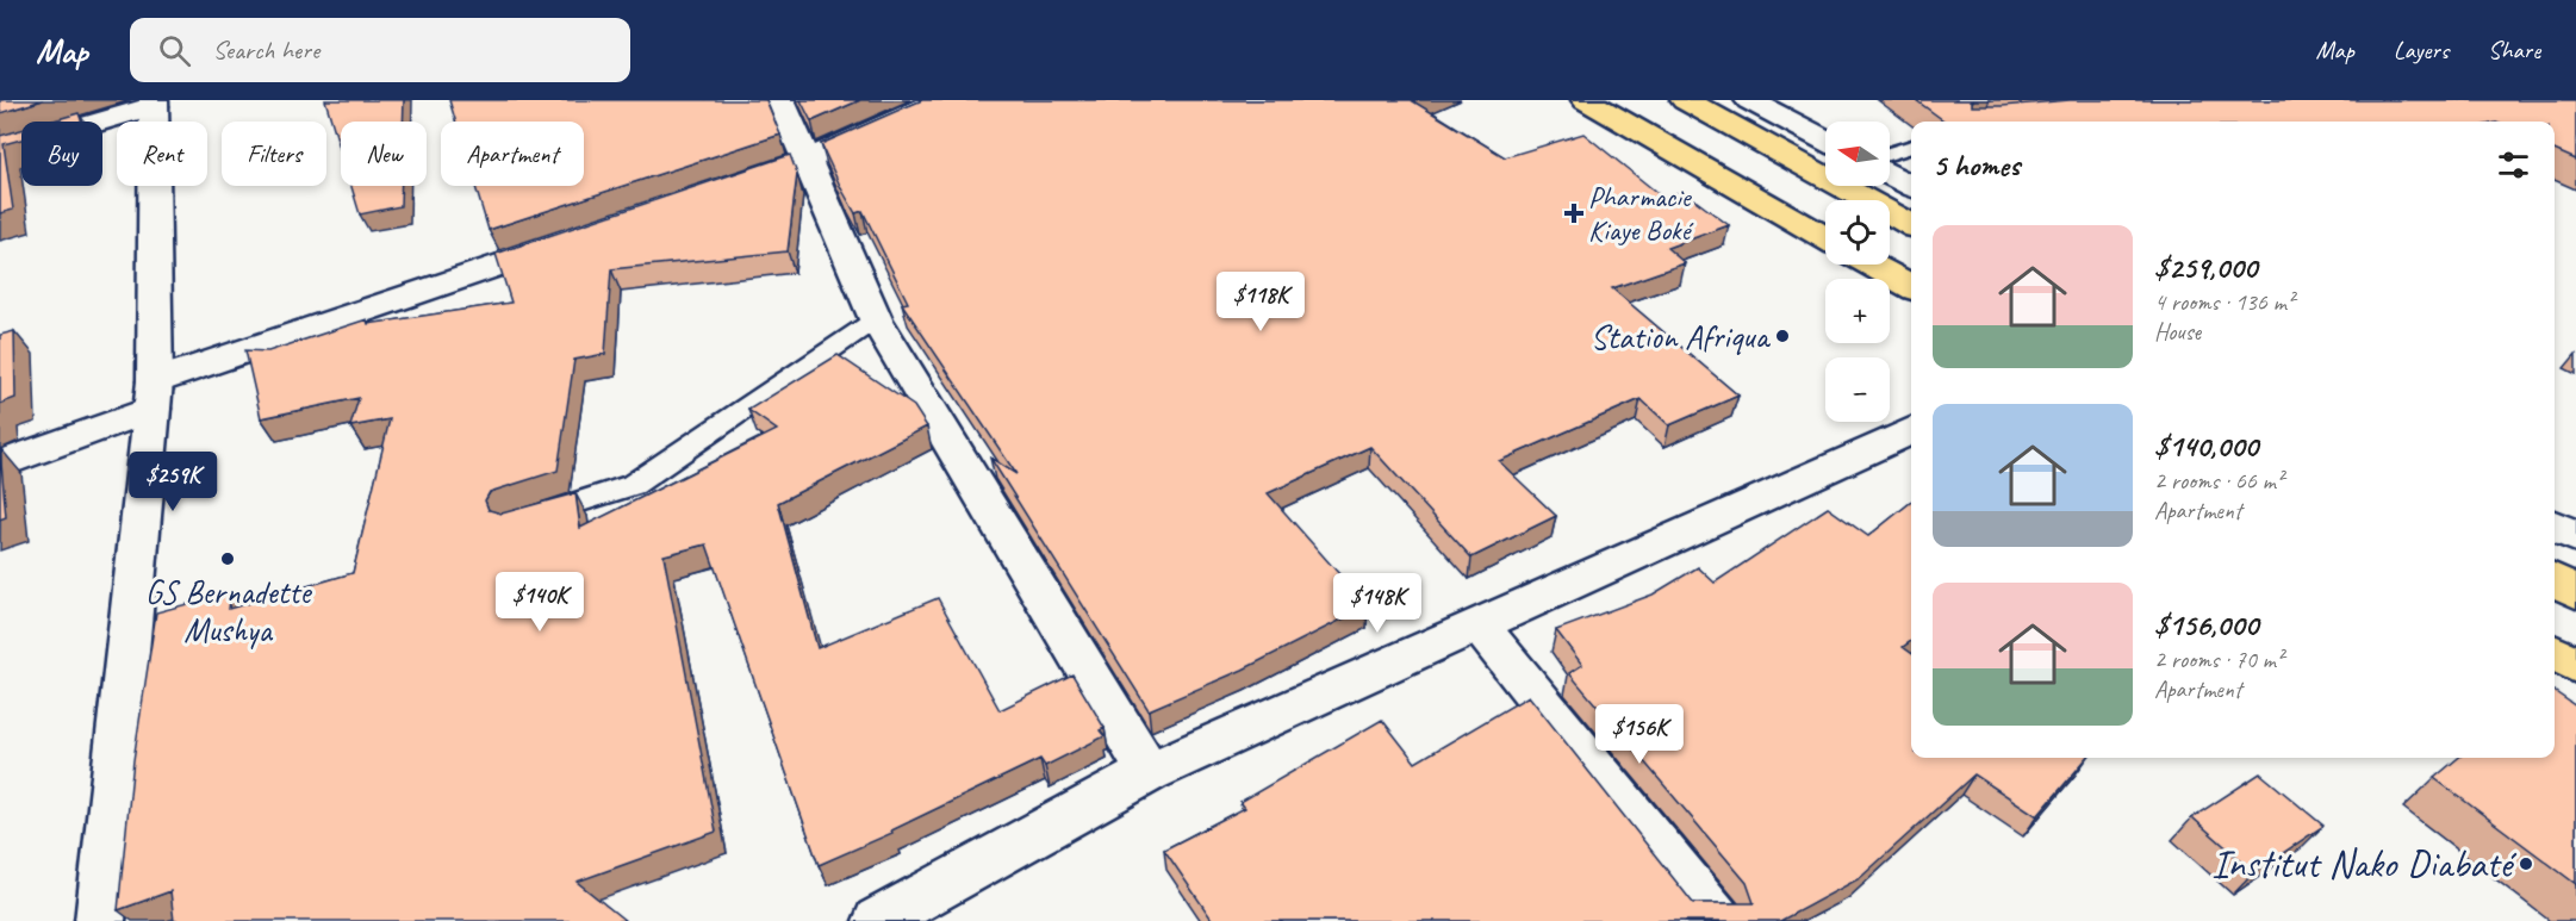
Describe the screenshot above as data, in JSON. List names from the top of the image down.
{
  "places": {
    "health": ["Pharmacie Kiaye Boké"],
    "other": ["Station Afriqua", "GS Bernadette Mushya", "Institut Nako Diabaté"]
  },
  "north": "left",
  "page": {
    "header": "Map",
    "search": "Search here",
    "nav": ["Map", "Layers", "Share"],
    "map_buttons": ["+", "−"],
    "chip": [
      "Buy",
      "Rent",
      "Filters",
      "New",
      "Apartment"
    ],
    "heading": "5 homes",
    "list": [
      {
        "name": "$259,000",
        "note": "4 rooms · 136 m² · House"
      },
      {
        "name": "$140,000",
        "note": "2 rooms · 66 m² · Apartment"
      },
      {
        "name": "$156,000",
        "note": "2 rooms · 70 m² · Apartment"
      }
    ],
    "price": [
      "$118K",
      "$259K",
      "$140K",
      "$148K",
      "$156K"
    ]
  }
}
